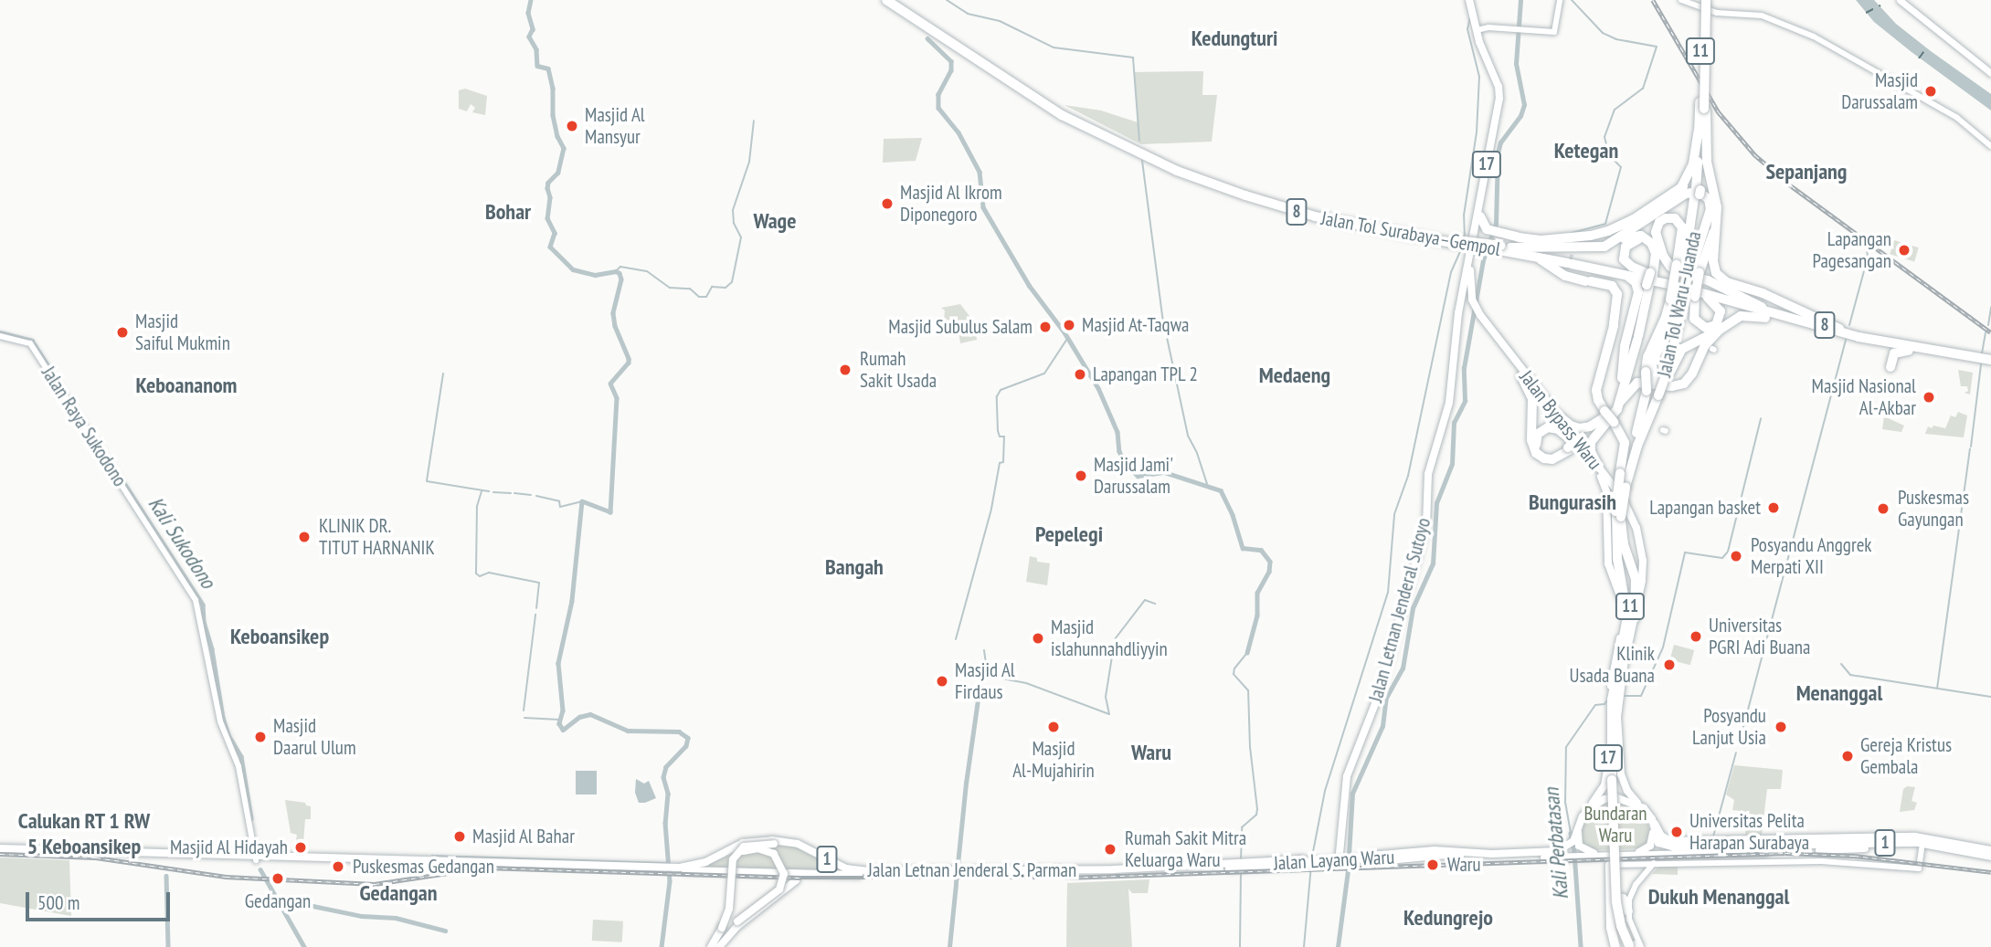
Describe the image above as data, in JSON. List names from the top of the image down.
{
  "streets": {
    "highway": [
      "11",
      "17",
      "8",
      "Jalan Tol Surabaya–Gempol",
      "Jalan Tol Waru–Juanda",
      "Jalan Bypass Waru",
      "Jalan Letnan Jenderal Sutoyo",
      "1",
      "Jalan Layang Waru",
      "Jalan Letnan Jenderal S. Parman"
    ],
    "main road": ["Jalan Raya Sukodono"]
  },
  "crossings": [
    ["11", "Jalan Tol Surabaya–Gempol"],
    ["11", "Jalan Tol Waru–Juanda"],
    ["17", "Jalan Bypass Waru"],
    ["17", "Jalan Letnan Jenderal Sutoyo"],
    ["Jalan Tol Surabaya–Gempol", "Jalan Tol Waru–Juanda"],
    ["Jalan Tol Waru–Juanda", "Jalan Bypass Waru"],
    ["Jalan Bypass Waru", "Jalan Letnan Jenderal Sutoyo"],
    ["Jalan Bypass Waru", "1"],
    ["Jalan Raya Sukodono", "1"],
    ["Jalan Raya Sukodono", "Jalan Letnan Jenderal S. Parman"],
    ["1", "Jalan Layang Waru"],
    ["1", "Jalan Letnan Jenderal S. Parman"],
    ["Jalan Layang Waru", "Jalan Letnan Jenderal S. Parman"]
  ],
  "districts": [
    "Kedungturi",
    "Ketegan",
    "Sepanjang",
    "Bohar",
    "Wage",
    "Medaeng",
    "Keboananom",
    "Bungurasih",
    "Pepelegi",
    "Bangah",
    "Keboansikep",
    "Menanggal",
    "Waru",
    "Calukan RT 1 RW 5 Keboansikep",
    "Gedangan",
    "Dukuh Menanggal",
    "Kedungrejo"
  ],
  "water": ["Kali Sukodono", "Kali Perbatasan"],
  "parks": ["Bundaran Waru"],
  "places": [
    "Masjid Darussalam",
    "Masjid Al Mansyur",
    "Masjid Al Ikrom Diponegoro",
    "Lapangan Pagesangan",
    "Masjid At-Taqwa",
    "Masjid Subulus Salam",
    "Masjid Saiful Mukmin",
    "Rumah Sakit Usada",
    "Lapangan TPL 2",
    "Masjid Nasional Al-Akbar",
    "Masjid Jami' Darussalam",
    "Lapangan basket",
    "Puskesmas Gayungan",
    "KLINIK DR. TITUT HARNANIK",
    "Posyandu Anggrek Merpati XII",
    "Universitas PGRI Adi Buana",
    "Masjid islahunnahdliyyin",
    "Klinik Usada Buana",
    "Masjid Al Firdaus",
    "Masjid Al-Mujahirin",
    "Posyandu Lanjut Usia",
    "Masjid Daarul Ulum",
    "Gereja Kristus Gembala",
    "Universitas Pelita Harapan Surabaya",
    "Masjid Al Bahar",
    "Masjid Al Hidayah",
    "Rumah Sakit Mitra Keluarga Waru",
    "Waru",
    "Puskesmas Gedangan",
    "Gedangan"
  ],
  "scale_bar": "500 m"
}
